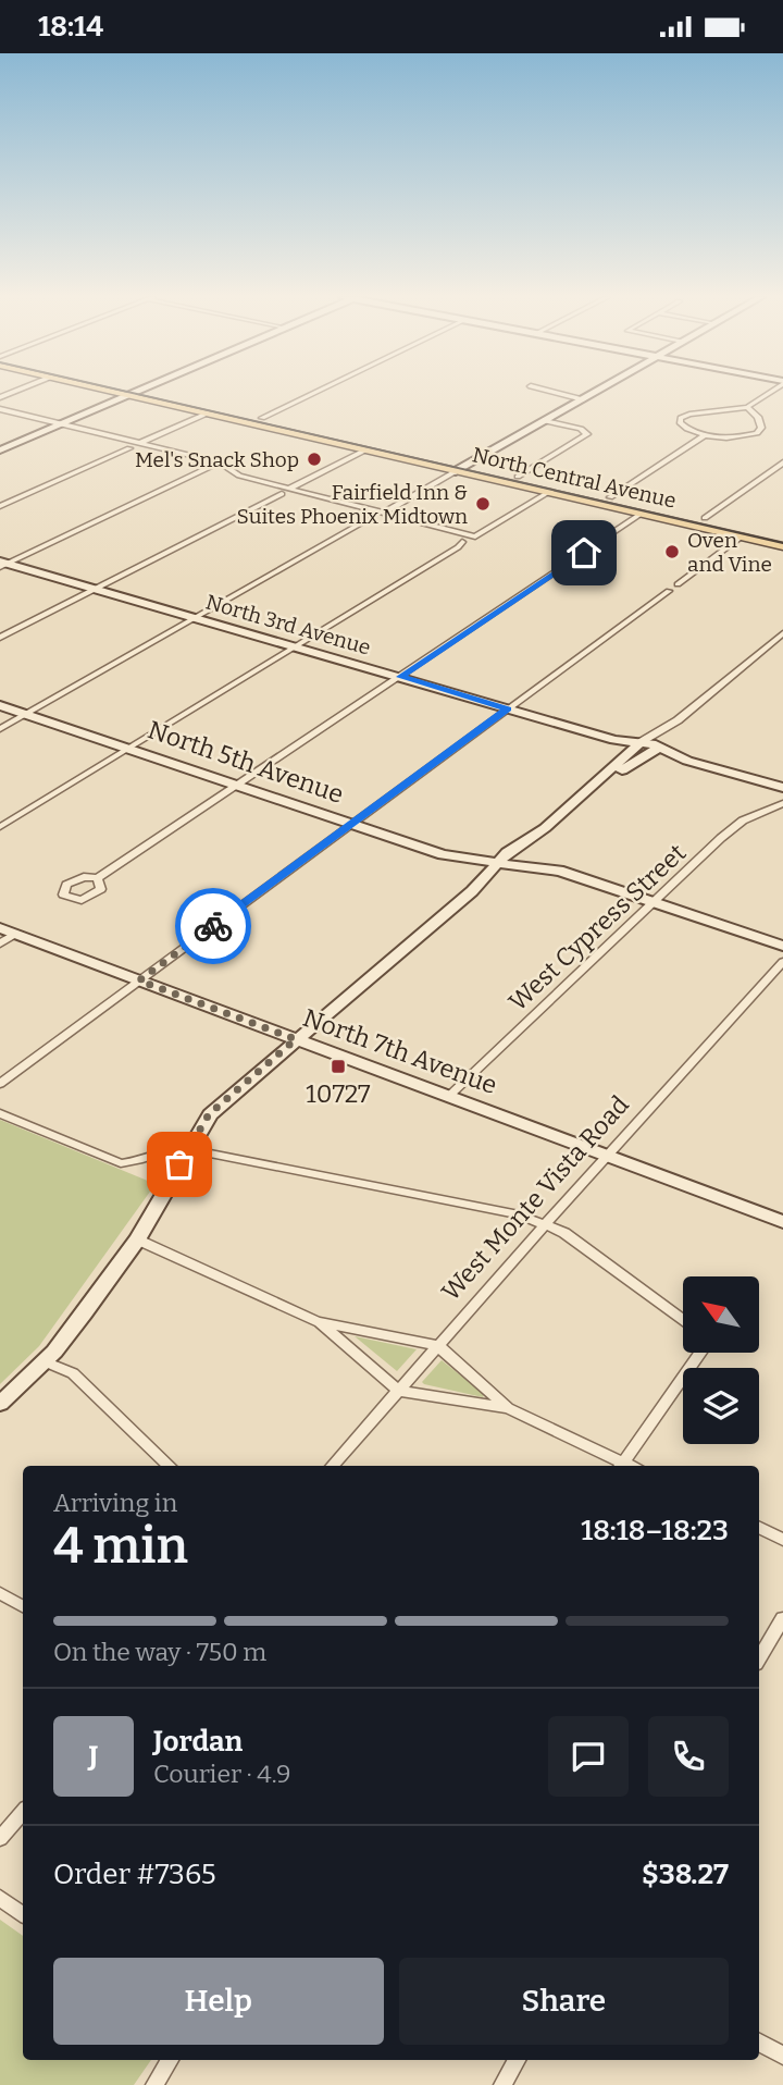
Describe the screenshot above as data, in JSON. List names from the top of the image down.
{
  "streets": {
    "main road": ["North Central Avenue"],
    "street": [
      "North 3rd Avenue",
      "North 5th Avenue",
      "West Cypress Street",
      "North 7th Avenue",
      "West Monte Vista Road"
    ]
  },
  "crossings": [
    ["North 5th Avenue", "West Cypress Street"],
    ["West Cypress Street", "North 7th Avenue"],
    ["North 7th Avenue", "West Monte Vista Road"]
  ],
  "places": {
    "other": ["Mel's Snack Shop", "Fairfield Inn & Suites Phoenix Midtown", "Oven and Vine"],
    "transit": ["10727"]
  },
  "north": "top left",
  "page": {
    "status": "18:14",
    "heading": ["4 min", "Arriving in", "18:18–18:23"],
    "panel": [
      "Jordan",
      "Courier · 4.9",
      "Order #7365",
      "$38.27"
    ],
    "bar": "On the way · 750 m",
    "round": "J",
    "buttons": ["Help", "Share"]
  }
}
